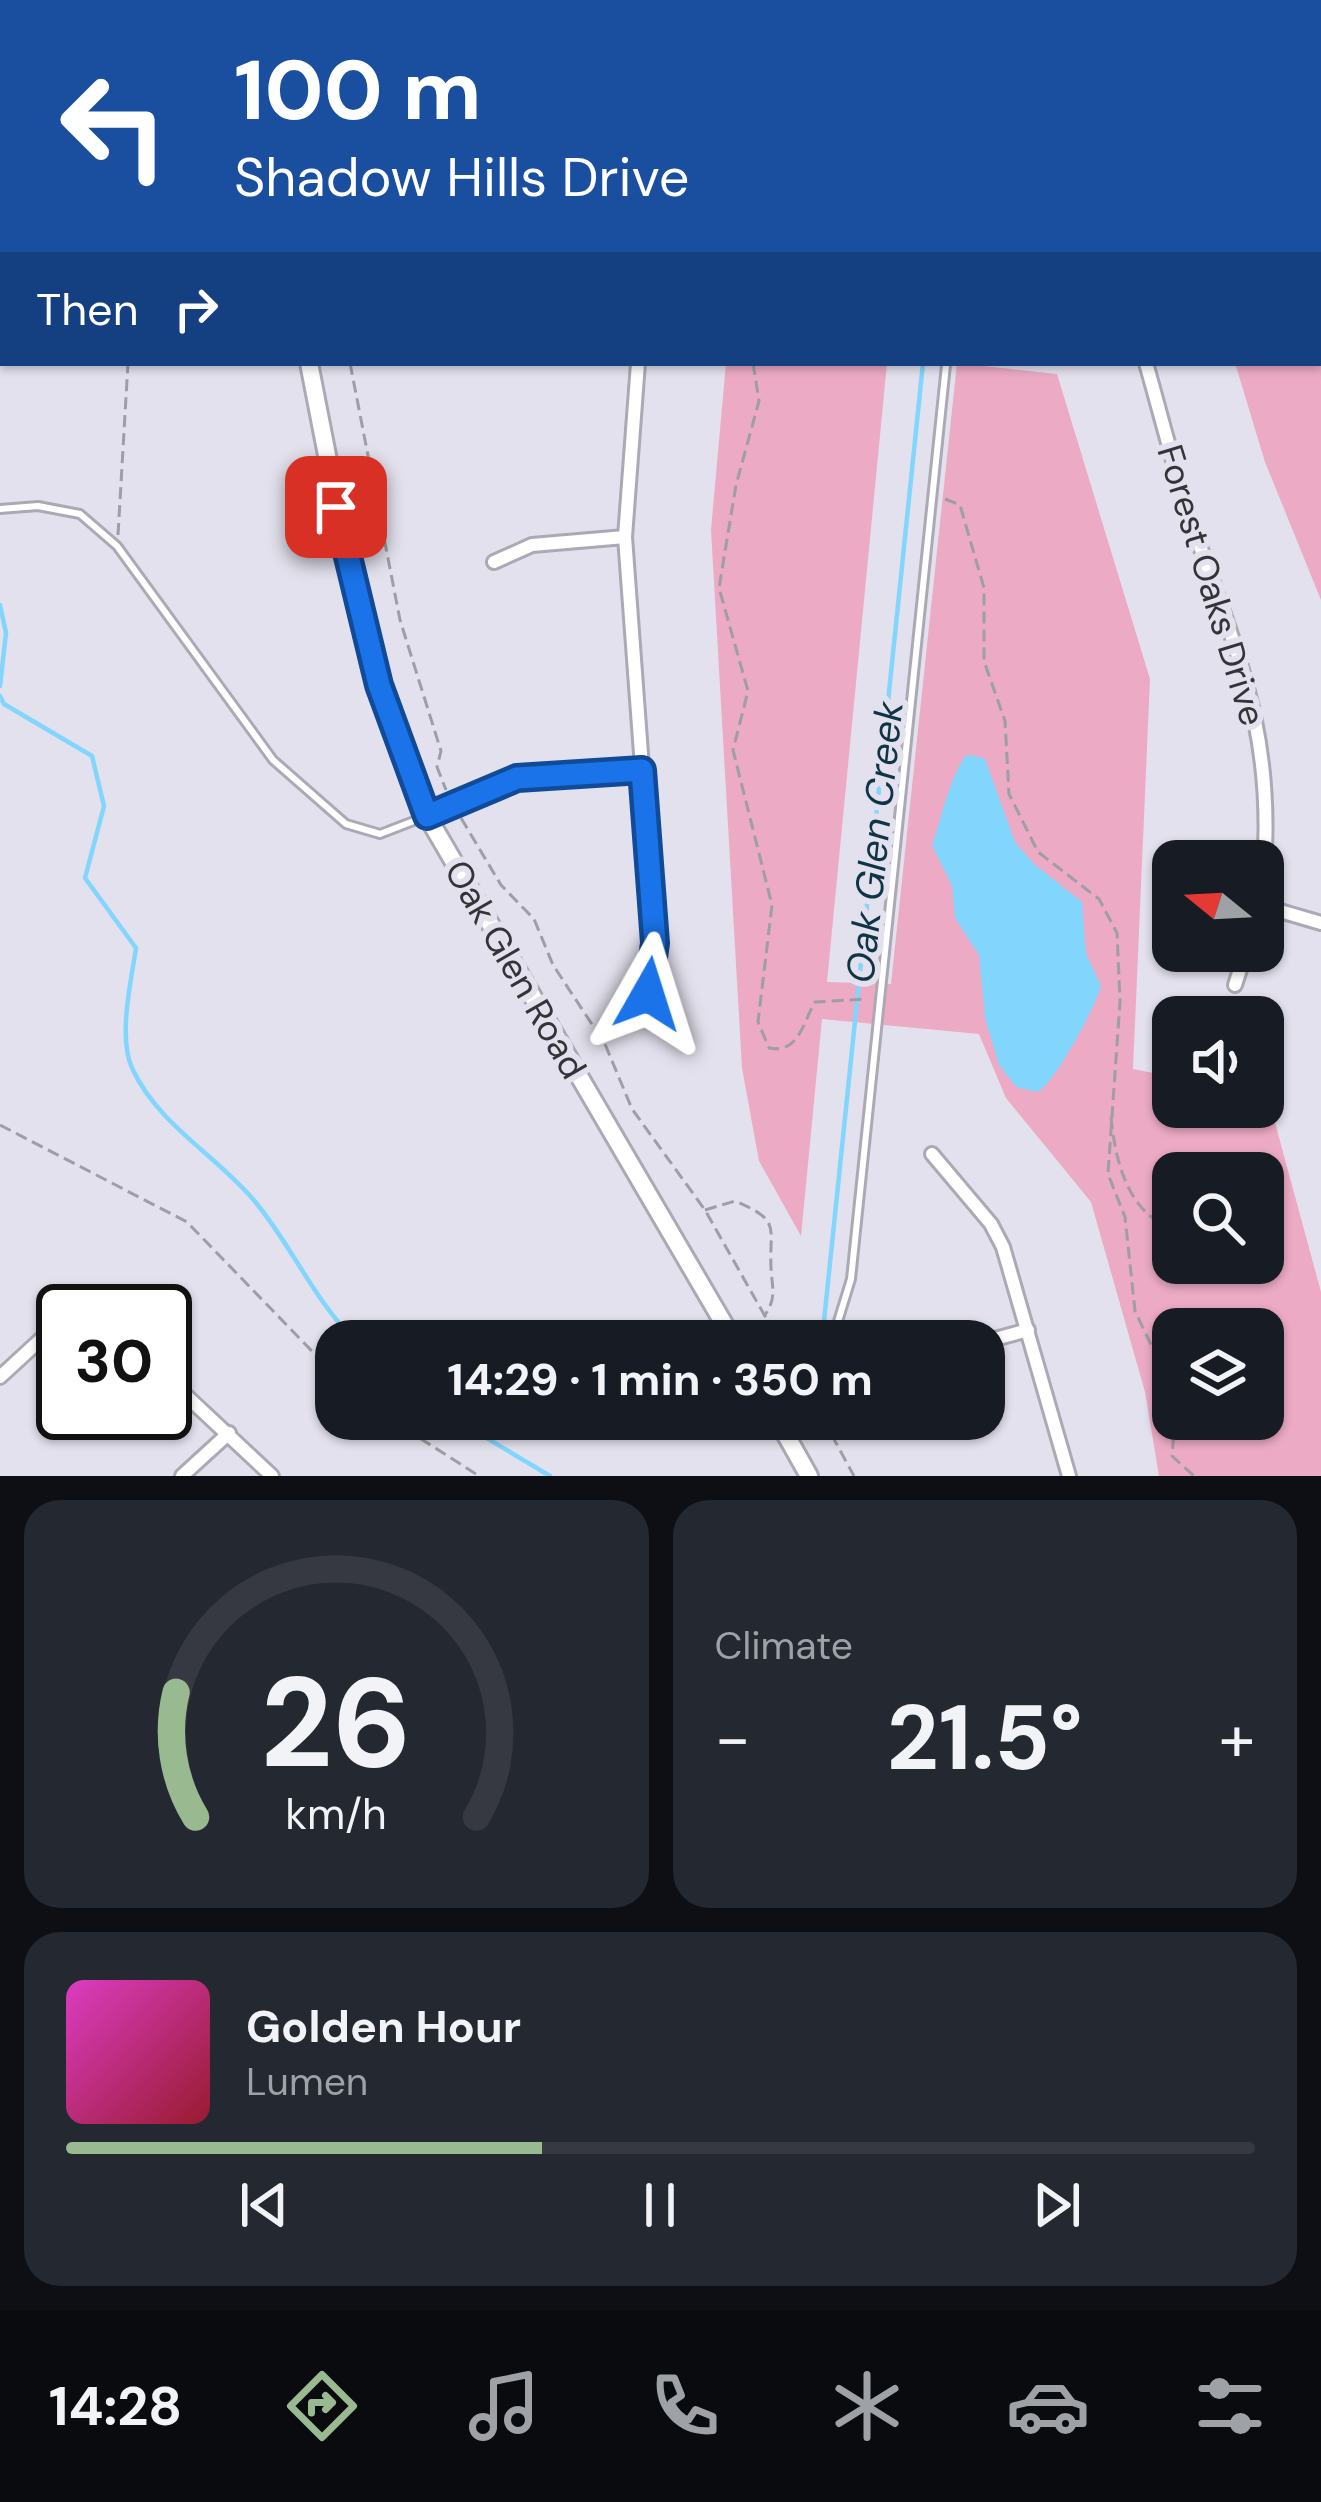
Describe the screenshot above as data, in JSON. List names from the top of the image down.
{
  "streets": {
    "main road": ["Oak Glen Road"],
    "street": ["Forest Oaks Drive"]
  },
  "water": ["Oak Glen Creek"],
  "north": "left",
  "page": {
    "turn": ["100 m", "Shadow Hills Drive"],
    "then": "Then",
    "limit": "30",
    "trip": "14:29 · 1 min · 350 m",
    "tile": "Climate",
    "heat": ["−", "21.5°", "+"],
    "song": ["Golden Hour", "Lumen"],
    "tabs": "14:28",
    "gauge": ["26", "km/h"]
  }
}
